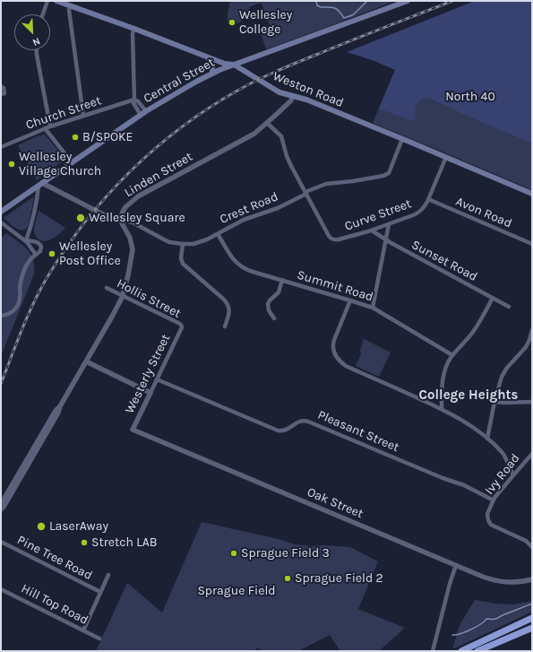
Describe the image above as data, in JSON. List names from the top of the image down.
{
  "streets": {
    "main road": ["Central Street", "Weston Road"],
    "street": [
      "Church Street",
      "Linden Street",
      "Crest Road",
      "Avon Road",
      "Curve Street",
      "Sunset Road",
      "Summit Road",
      "Hollis Street",
      "Westerly Street",
      "Pleasant Street",
      "Ivy Road",
      "Oak Street",
      "Pine Tree Road",
      "Hill Top Road"
    ]
  },
  "crossings": [
    ["Central Street", "Weston Road"],
    ["Central Street", "Crest Road"],
    ["Weston Road", "Linden Street"],
    ["Weston Road", "Crest Road"],
    ["Weston Road", "Curve Street"],
    ["Linden Street", "Crest Road"],
    ["Linden Street", "Curve Street"],
    ["Crest Road", "Curve Street"],
    ["Crest Road", "Summit Road"],
    ["Avon Road", "Curve Street"],
    ["Curve Street", "Sunset Road"],
    ["Hollis Street", "Westerly Street"],
    ["Westerly Street", "Pleasant Street"],
    ["Westerly Street", "Oak Street"],
    ["Pleasant Street", "Ivy Road"]
  ],
  "districts": ["College Heights"],
  "parks": ["North 40", "Sprague Field"],
  "places": [
    "Wellesley College",
    "B/SPOKE",
    "Wellesley Village Church",
    "Wellesley Square",
    "Wellesley Post Office",
    "LaserAway",
    "Stretch LAB",
    "Sprague Field 3",
    "Sprague Field 2"
  ],
  "north": "bottom right"
}
